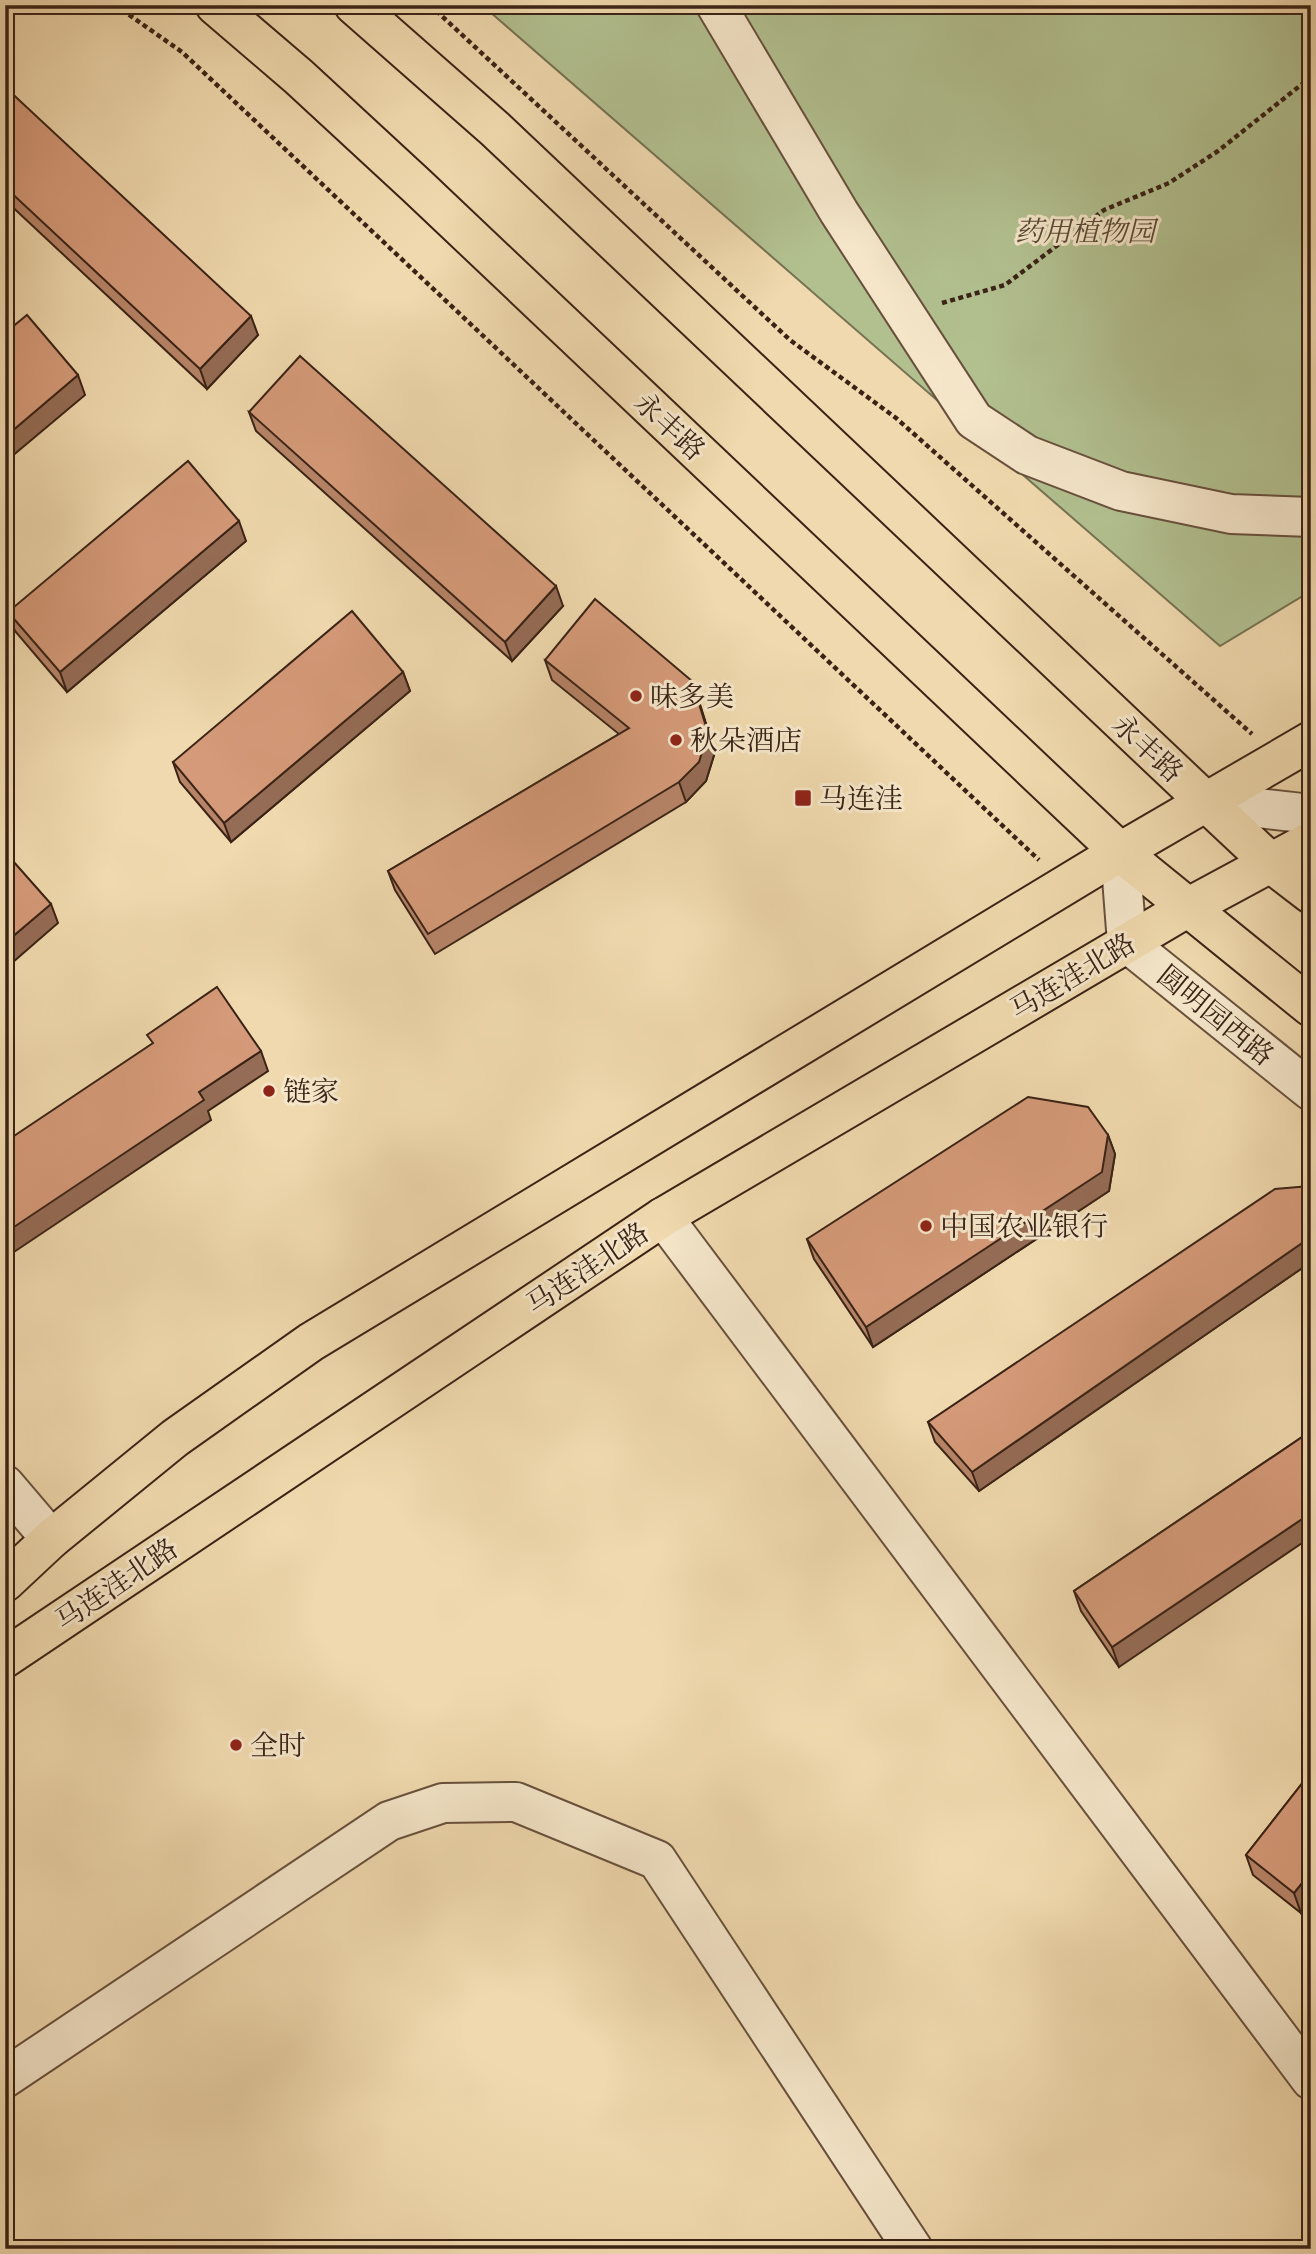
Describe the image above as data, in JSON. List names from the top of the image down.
{
  "streets": {
    "main road": ["永丰路", "马连洼北路"],
    "street": ["圆明园西路"]
  },
  "crossings": [
    ["永丰路", "马连洼北路"],
    ["马连洼北路", "圆明园西路"]
  ],
  "parks": ["药用植物园"],
  "places": {
    "other": [
      "味多美",
      "秋朵酒店",
      "链家",
      "中国农业银行",
      "全时"
    ],
    "transit": ["马连洼"]
  }
}
